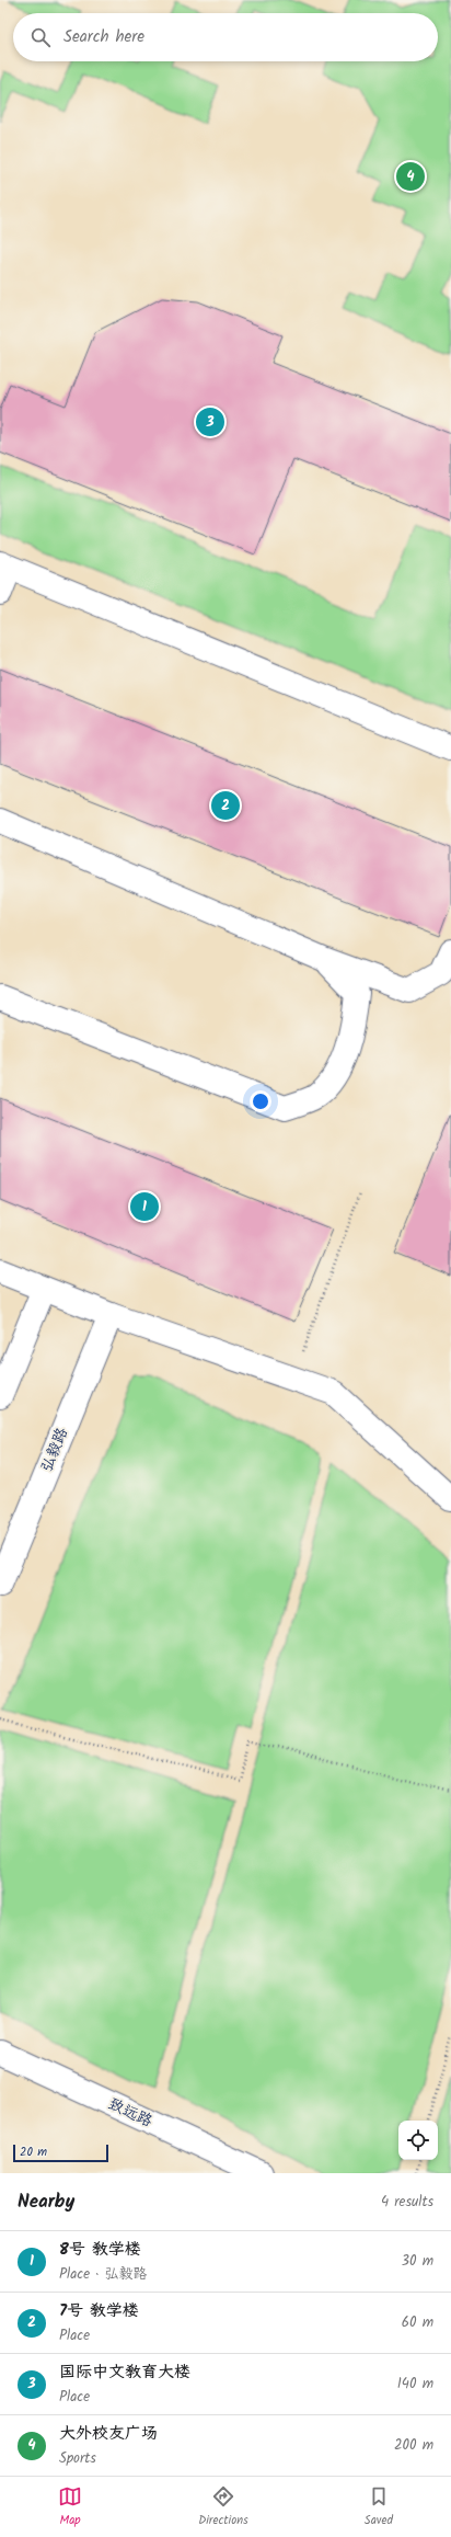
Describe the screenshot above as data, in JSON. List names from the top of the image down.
{
  "streets": {
    "street": ["弘毅路", "致远路"]
  },
  "scale_bar": "20 m",
  "page": {
    "search": "Search here",
    "pins": [
      "4",
      "3",
      "2",
      "1"
    ],
    "scale": "20 m",
    "heading": ["Nearby", "4 results"],
    "list": [
      {
        "mark": "1",
        "name": "8号 教学楼",
        "note": "Place · 弘毅路",
        "value": "30 m"
      },
      {
        "mark": "2",
        "name": "7号 教学楼",
        "note": "Place",
        "value": "60 m"
      },
      {
        "mark": "3",
        "name": "国际中文教育大楼",
        "note": "Place",
        "value": "140 m"
      },
      {
        "mark": "4",
        "name": "大外校友广场",
        "note": "Sports",
        "value": "200 m"
      }
    ],
    "nav": ["Map", "Directions", "Saved"]
  }
}
